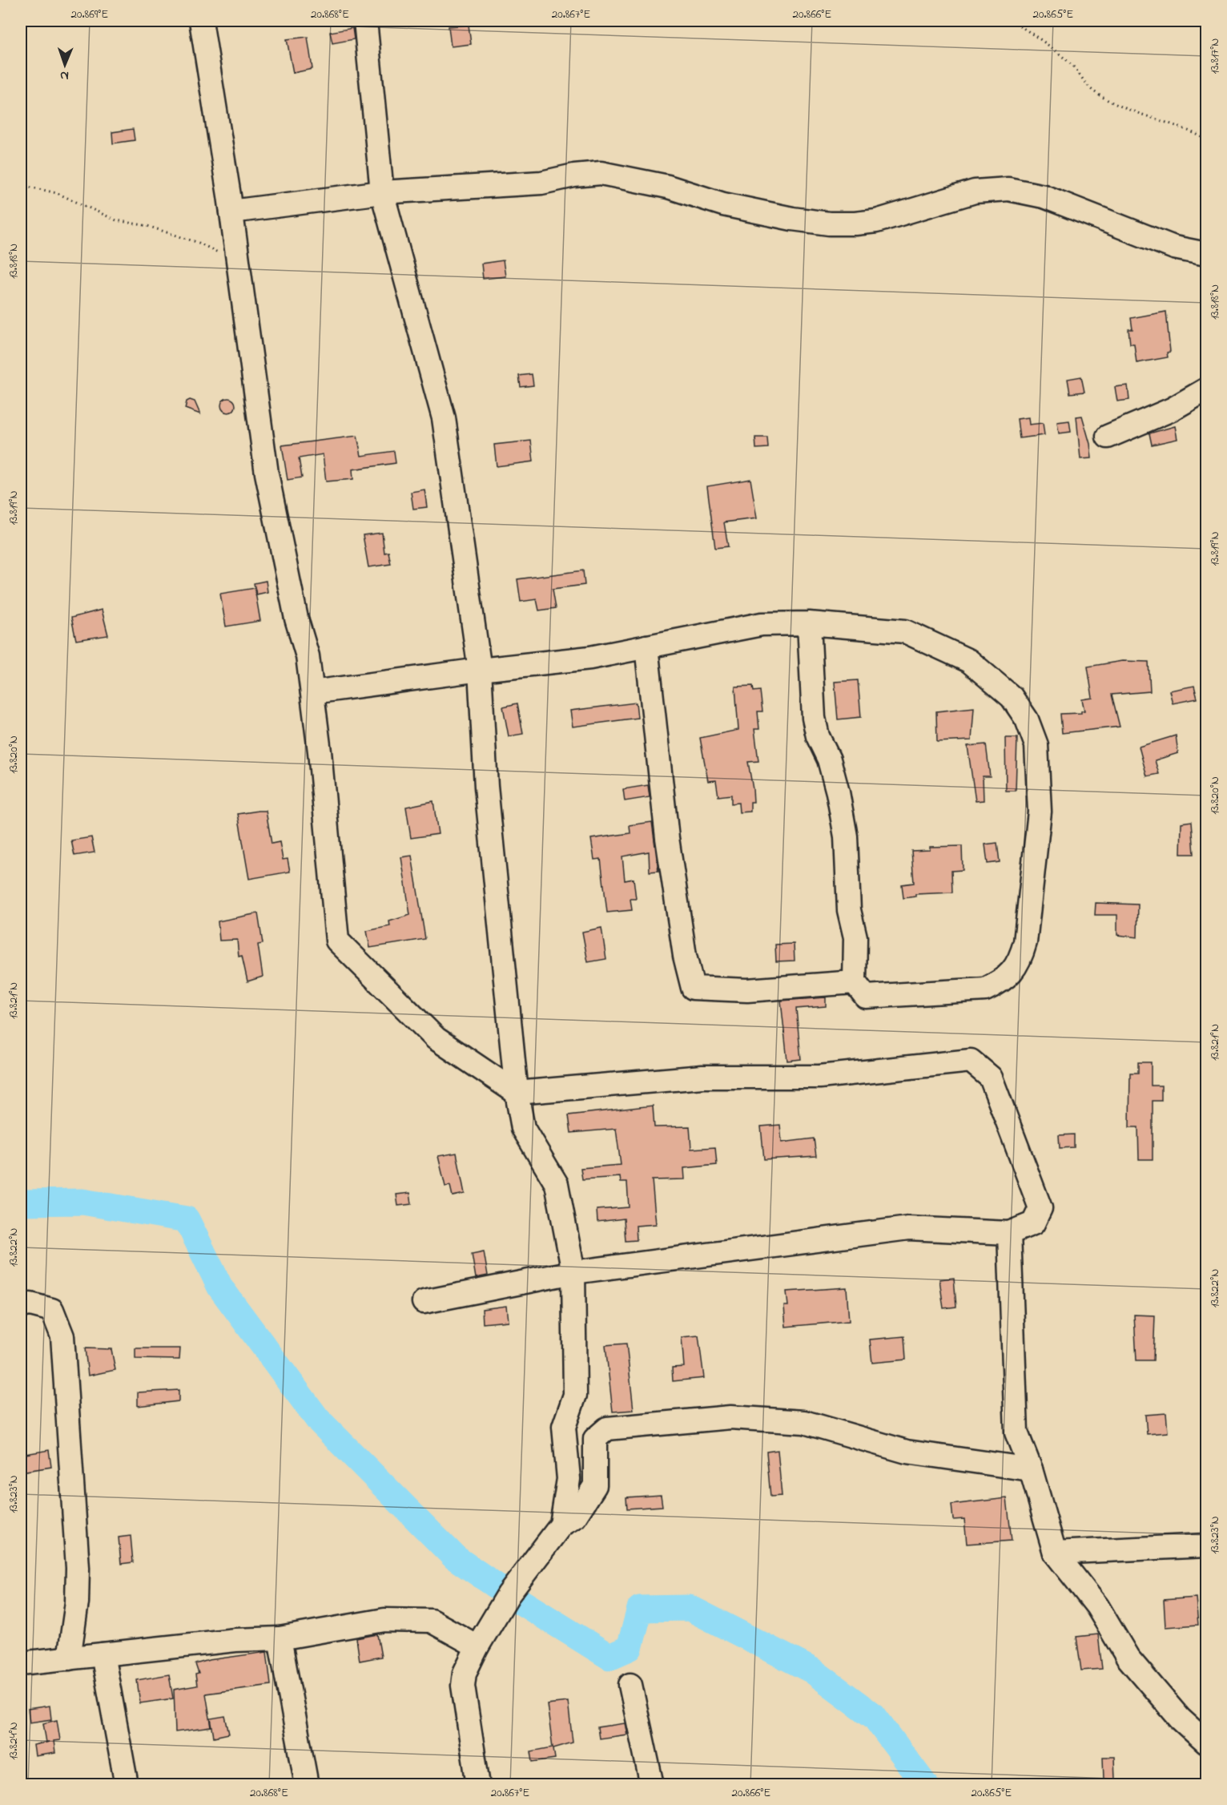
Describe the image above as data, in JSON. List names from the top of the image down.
{
  "north": "bottom",
  "coordinates": [
    "20.869°E",
    "20.868°E",
    "20.867°E",
    "20.866°E",
    "20.865°E",
    "13.817°N",
    "13.818°N",
    "13.819°N",
    "13.820°N",
    "13.821°N",
    "13.822°N",
    "13.823°N",
    "13.824°N"
  ]
}
